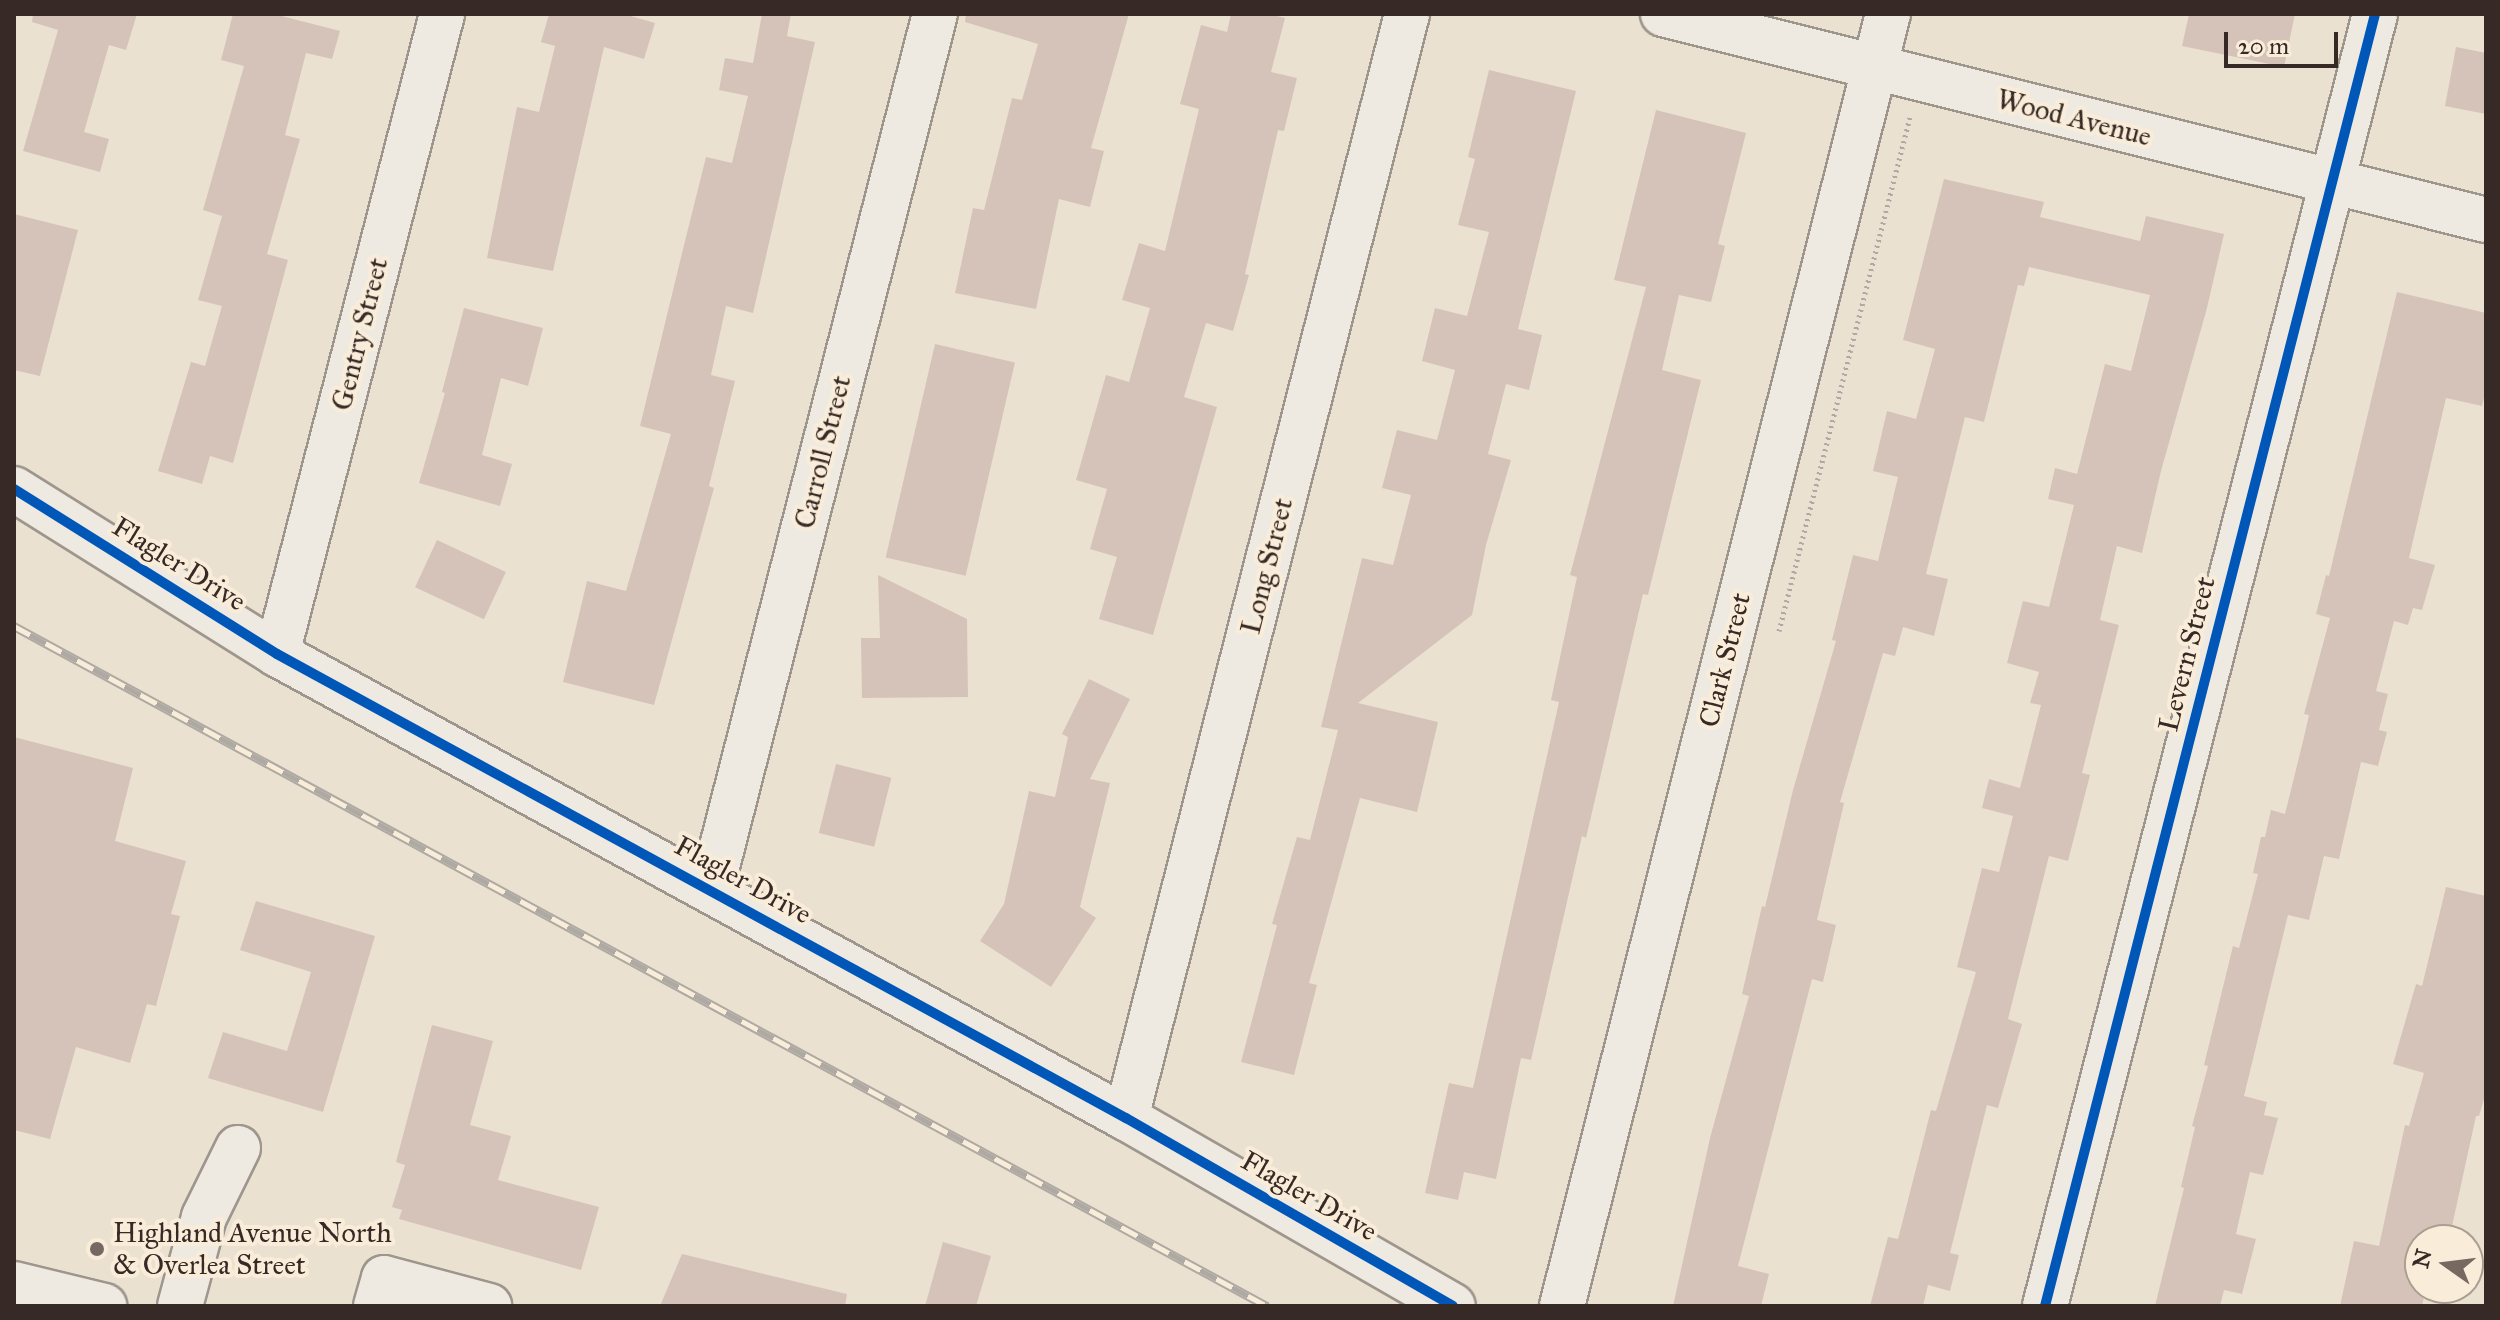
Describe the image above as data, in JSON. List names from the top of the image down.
{
  "streets": {
    "street": [
      "Wood Avenue",
      "Gentry Street",
      "Carroll Street",
      "Flagler Drive",
      "Long Street",
      "Levern Street",
      "Clark Street"
    ]
  },
  "crossings": [
    ["Wood Avenue", "Levern Street"],
    ["Wood Avenue", "Clark Street"],
    ["Gentry Street", "Flagler Drive"],
    ["Carroll Street", "Flagler Drive"],
    ["Flagler Drive", "Long Street"]
  ],
  "places": ["Highland Avenue North & Overlea Street"],
  "scale_bar": "20 m",
  "north": "left"
}
